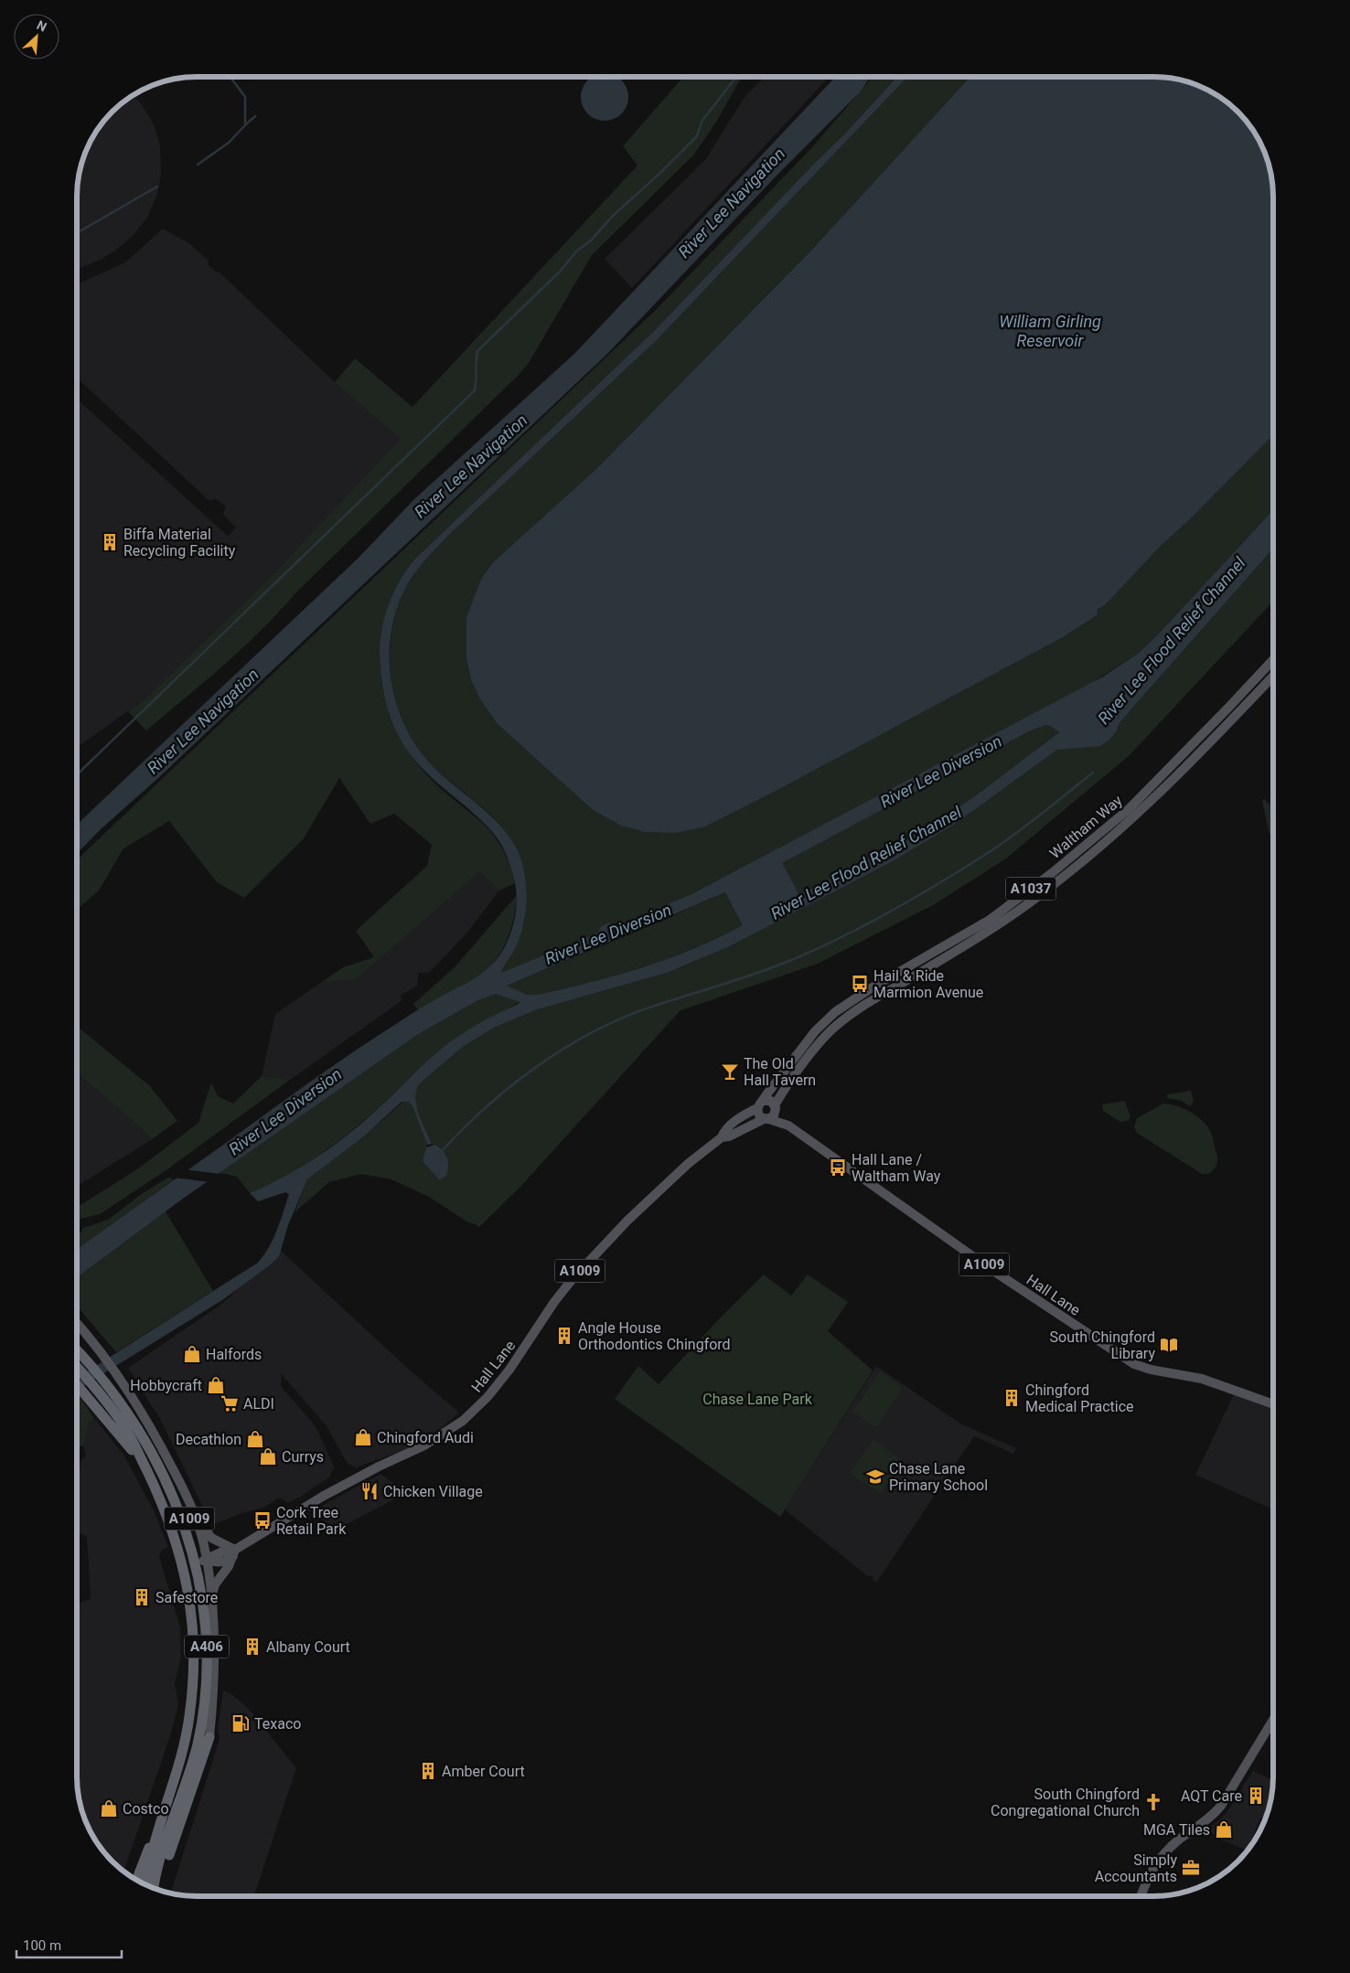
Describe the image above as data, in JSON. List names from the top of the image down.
{
  "streets": {
    "highway": ["A406"],
    "main road": [
      "Waltham Way",
      "A1037",
      "A1009",
      "Hall Lane"
    ]
  },
  "crossings": [
    ["Waltham Way", "Hall Lane"],
    ["A1009", "Hall Lane"]
  ],
  "water": [
    "River Lee Navigation",
    "William Girling Reservoir",
    "River Lee Flood Relief Channel",
    "River Lee Diversion"
  ],
  "parks": ["Chase Lane Park"],
  "places": {
    "building": [
      "Biffa Material Recycling Facility",
      "Angle House Orthodontics Chingford",
      "Chingford Medical Practice",
      "Safestore",
      "Albany Court",
      "Amber Court",
      "AQT Care"
    ],
    "bus stop": ["Hail & Ride Marmion Avenue", "Hall Lane / Waltham Way", "Cork Tree Retail Park"],
    "bar": ["The Old Hall Tavern"],
    "library": ["South Chingford Library"],
    "shop": [
      "Halfords",
      "Hobbycraft",
      "Chingford Audi",
      "Decathlon",
      "Currys",
      "Costco",
      "MGA Tiles"
    ],
    "supermarket": ["ALDI"],
    "school or university": ["Chase Lane Primary School"],
    "restaurant": ["Chicken Village"],
    "fuel station": ["Texaco"],
    "church": ["South Chingford Congregational Church"],
    "office": ["Simply Accountants"]
  },
  "scale_bar": "100 m",
  "north": "top right"
}
